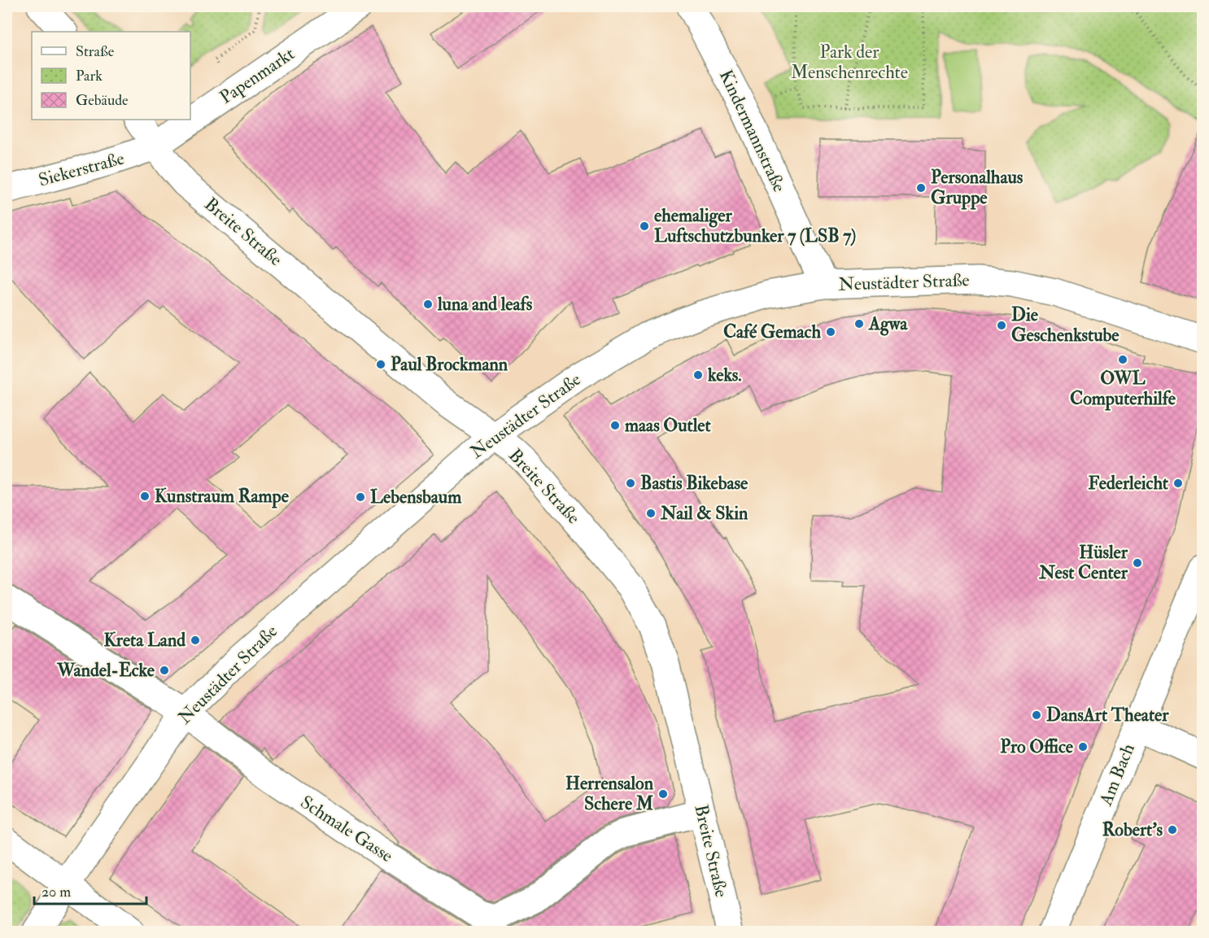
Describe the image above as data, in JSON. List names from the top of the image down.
{
  "streets": {
    "street": [
      "Papenmarkt",
      "Kindermannstraße",
      "Siekerstraße",
      "Breite Straße",
      "Neustädter Straße",
      "Am Bach",
      "Schmale Gasse"
    ]
  },
  "crossings": [
    ["Papenmarkt", "Siekerstraße"],
    ["Papenmarkt", "Breite Straße"],
    ["Kindermannstraße", "Neustädter Straße"],
    ["Siekerstraße", "Breite Straße"],
    ["Breite Straße", "Neustädter Straße"],
    ["Breite Straße", "Schmale Gasse"],
    ["Neustädter Straße", "Schmale Gasse"]
  ],
  "parks": ["Park der Menschenrechte"],
  "places": [
    "Personalhaus Gruppe",
    "ehemaliger Luftschutzbunker 7 (LSB 7)",
    "luna and leafs",
    "Agwa",
    "Die Geschenkstube",
    "Café Gemach",
    "OWL Computerhilfe",
    "Paul Brockmann",
    "keks.",
    "maas Outlet",
    "Bastis Bikebase",
    "Federleicht",
    "Kunstraum Rampe",
    "Lebensbaum",
    "Nail & Skin",
    "Hüsler Nest Center",
    "Kreta Land",
    "Wandel-Ecke",
    "DansArt Theater",
    "Pro Office",
    "Herrensalon Schere M",
    "Robert's"
  ],
  "legend": ["Straße", "Park", "Gebäude"],
  "scale_bar": "20 m"
}
